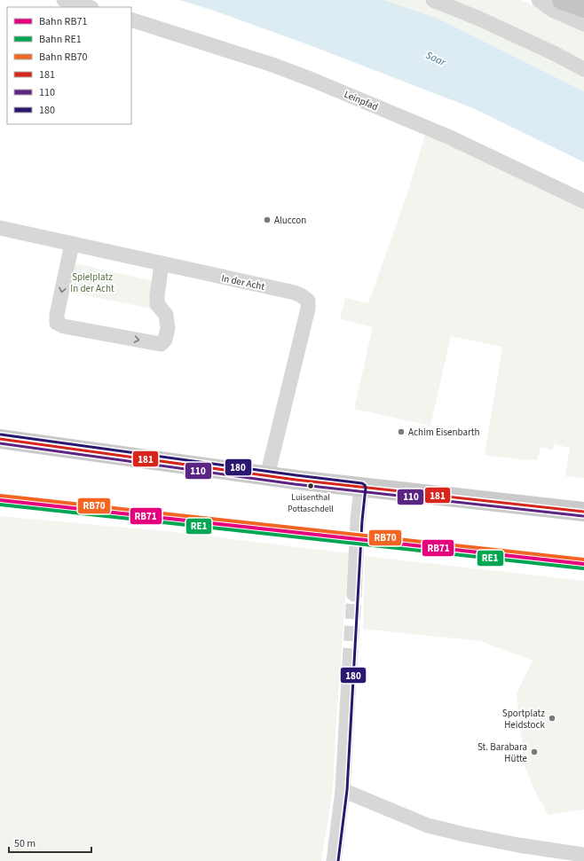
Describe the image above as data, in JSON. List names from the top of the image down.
{
  "streets": {
    "street": ["Leinpfad", "In der Acht"]
  },
  "water": ["Saar"],
  "parks": ["Spielplatz In der Acht"],
  "places": [
    "Aluccon",
    "Achim Eisenbarth",
    "Luisenthal Pottaschdell",
    "Sportplatz Heidstock",
    "St. Barabara Hütte"
  ],
  "lines": [
    "transit line 180",
    "transit line 181",
    "transit line 110",
    "rail line RB70",
    "rail line RB71",
    "rail line RE1"
  ],
  "legend": [
    "Bahn RB71",
    "Bahn RE1",
    "Bahn RB70",
    "181",
    "110",
    "180"
  ],
  "scale_bar": "50 m"
}
